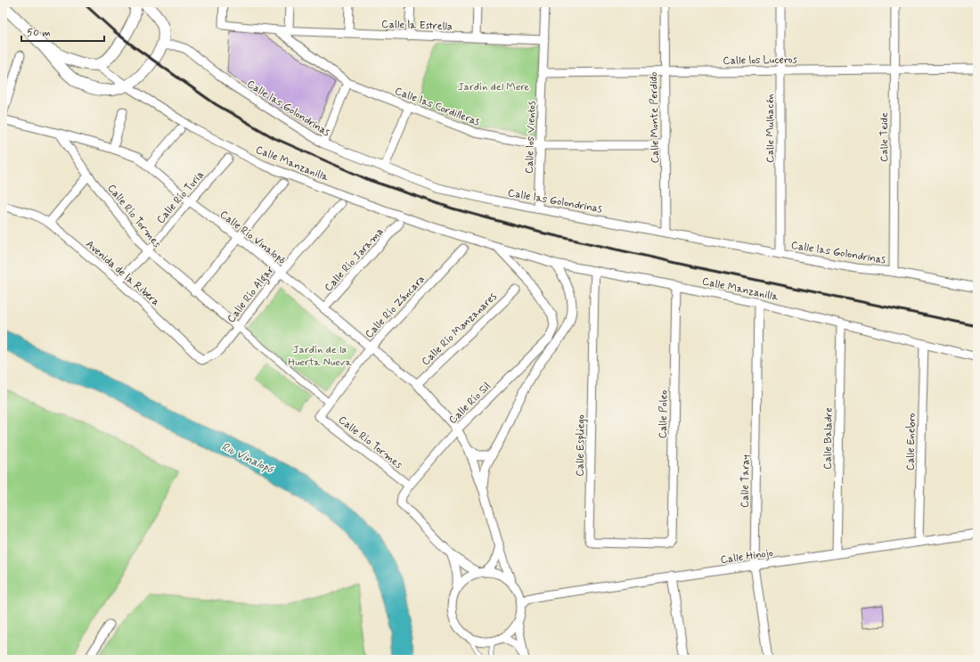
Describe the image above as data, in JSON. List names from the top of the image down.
{
  "streets": {
    "street": [
      "Calle la Estrella",
      "Calle los Luceros",
      "Calle las Cordilleras",
      "Calle las Golondrinas",
      "Calle Monte Perdido",
      "Calle Mulhacén",
      "Calle los Vientos",
      "Calle Teide",
      "Calle Manzanilla",
      "Calle Río Turia",
      "Calle Río Tormes",
      "Calle Río Vinalopó",
      "Calle Río Jarama",
      "Avenida de la Ribera",
      "Calle Río Algar",
      "Calle Río Záncara",
      "Calle Río Manzanares",
      "Calle Río Sil",
      "Calle Poleo",
      "Calle Baladre",
      "Calle Enebro",
      "Calle Espliego",
      "Calle Taray",
      "Calle Hinojo"
    ]
  },
  "crossings": [
    ["Calle la Estrella", "Calle los Vientos"],
    ["Calle los Luceros", "Calle Monte Perdido"],
    ["Calle los Luceros", "Calle Mulhacén"],
    ["Calle los Luceros", "Calle los Vientos"],
    ["Calle los Luceros", "Calle Teide"],
    ["Calle las Cordilleras", "Calle Monte Perdido"],
    ["Calle las Cordilleras", "Calle los Vientos"],
    ["Calle las Golondrinas", "Calle Monte Perdido"],
    ["Calle las Golondrinas", "Calle Mulhacén"],
    ["Calle las Golondrinas", "Calle los Vientos"],
    ["Calle las Golondrinas", "Calle Teide"],
    ["Calle Manzanilla", "Calle Río Sil"],
    ["Calle Manzanilla", "Calle Poleo"],
    ["Calle Manzanilla", "Calle Baladre"],
    ["Calle Manzanilla", "Calle Enebro"],
    ["Calle Manzanilla", "Calle Espliego"],
    ["Calle Manzanilla", "Calle Taray"],
    ["Calle Río Turia", "Calle Río Tormes"],
    ["Calle Río Turia", "Calle Río Vinalopó"],
    ["Calle Río Turia", "Avenida de la Ribera"],
    ["Calle Río Tormes", "Calle Río Vinalopó"],
    ["Calle Río Tormes", "Calle Río Algar"],
    ["Calle Río Tormes", "Calle Río Záncara"],
    ["Calle Río Tormes", "Calle Río Sil"],
    ["Calle Río Vinalopó", "Calle Río Jarama"],
    ["Calle Río Vinalopó", "Calle Río Algar"],
    ["Calle Río Vinalopó", "Calle Río Záncara"],
    ["Calle Río Vinalopó", "Calle Río Manzanares"],
    ["Calle Río Vinalopó", "Calle Río Sil"],
    ["Calle Río Vinalopó", "Calle Hinojo"],
    ["Avenida de la Ribera", "Calle Río Algar"],
    ["Calle Poleo", "Calle Espliego"],
    ["Calle Baladre", "Calle Hinojo"],
    ["Calle Enebro", "Calle Hinojo"],
    ["Calle Taray", "Calle Hinojo"]
  ],
  "water": ["Riu Vinalopó"],
  "parks": ["Jardín del Mere", "Jardín de la Huerta Nueva"],
  "scale_bar": "50 m"
}
